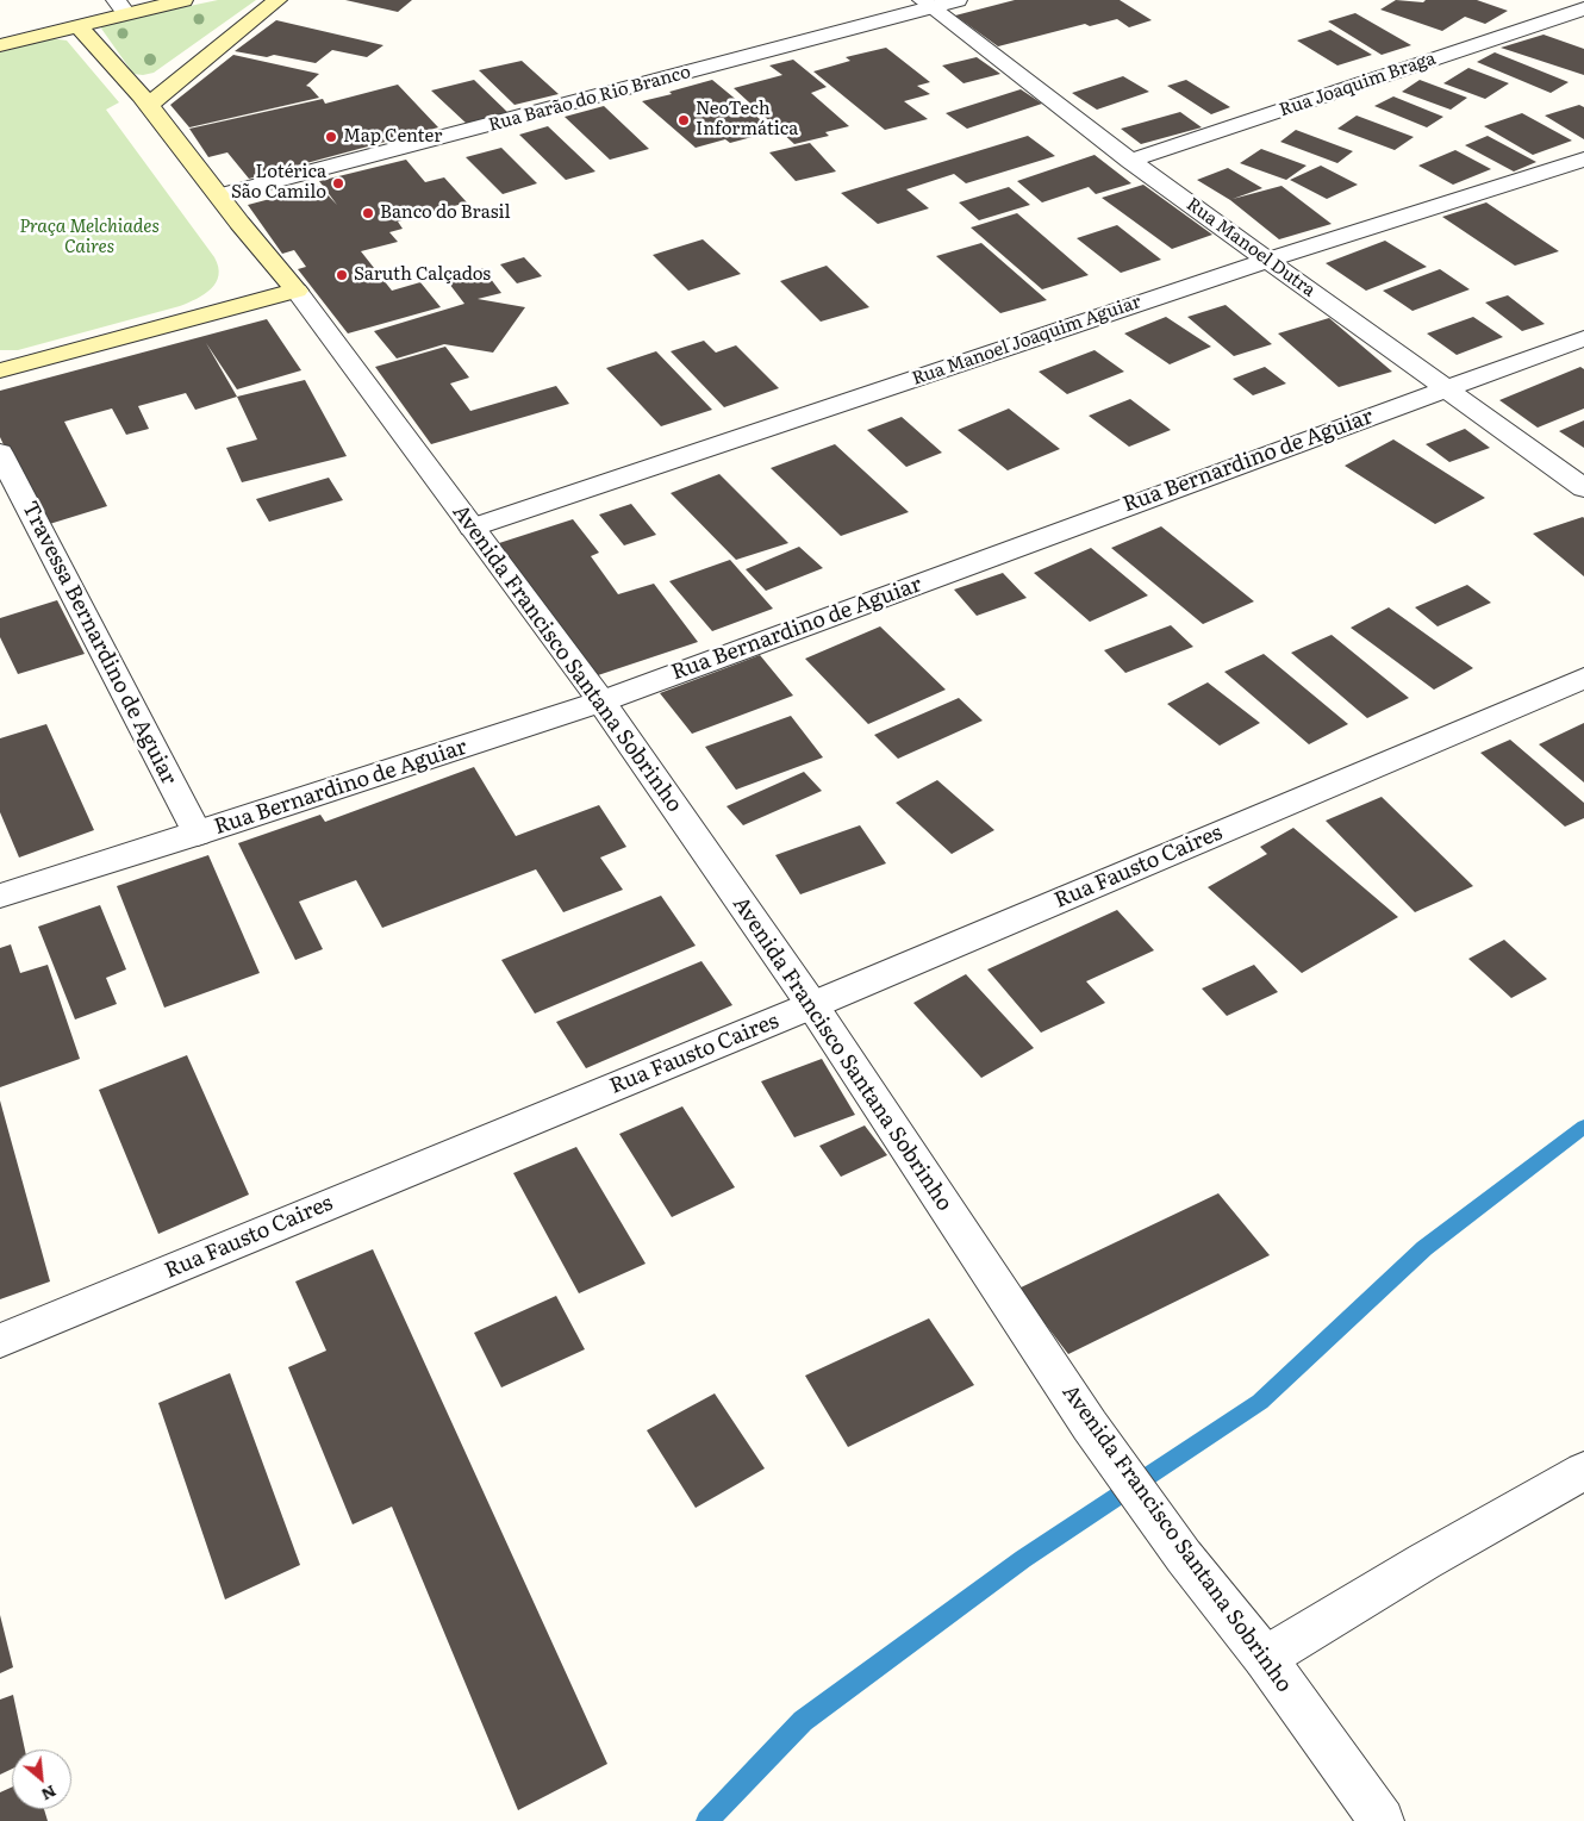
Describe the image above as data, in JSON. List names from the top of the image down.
{
  "streets": {
    "street": [
      "Rua Joaquim Braga",
      "Rua Barão do Rio Branco",
      "Rua Manoel Dutra",
      "Rua Manoel Joaquim Aguiar",
      "Rua Bernardino de Aguiar",
      "Travessa Bernardino de Aguiar",
      "Avenida Francisco Santana Sobrinho",
      "Rua Fausto Caires"
    ]
  },
  "crossings": [
    ["Rua Joaquim Braga", "Rua Manoel Dutra"],
    ["Rua Barão do Rio Branco", "Rua Manoel Dutra"],
    ["Rua Manoel Dutra", "Rua Manoel Joaquim Aguiar"],
    ["Rua Manoel Dutra", "Rua Bernardino de Aguiar"],
    ["Rua Manoel Joaquim Aguiar", "Avenida Francisco Santana Sobrinho"],
    ["Rua Bernardino de Aguiar", "Travessa Bernardino de Aguiar"],
    ["Rua Bernardino de Aguiar", "Avenida Francisco Santana Sobrinho"],
    ["Avenida Francisco Santana Sobrinho", "Rua Fausto Caires"]
  ],
  "parks": ["Praça Melchiades Caires"],
  "places": [
    "NeoTech Informática",
    "Map Center",
    "Lotérica São Camilo",
    "Banco do Brasil",
    "Saruth Calçados"
  ],
  "north": "bottom right"
}
